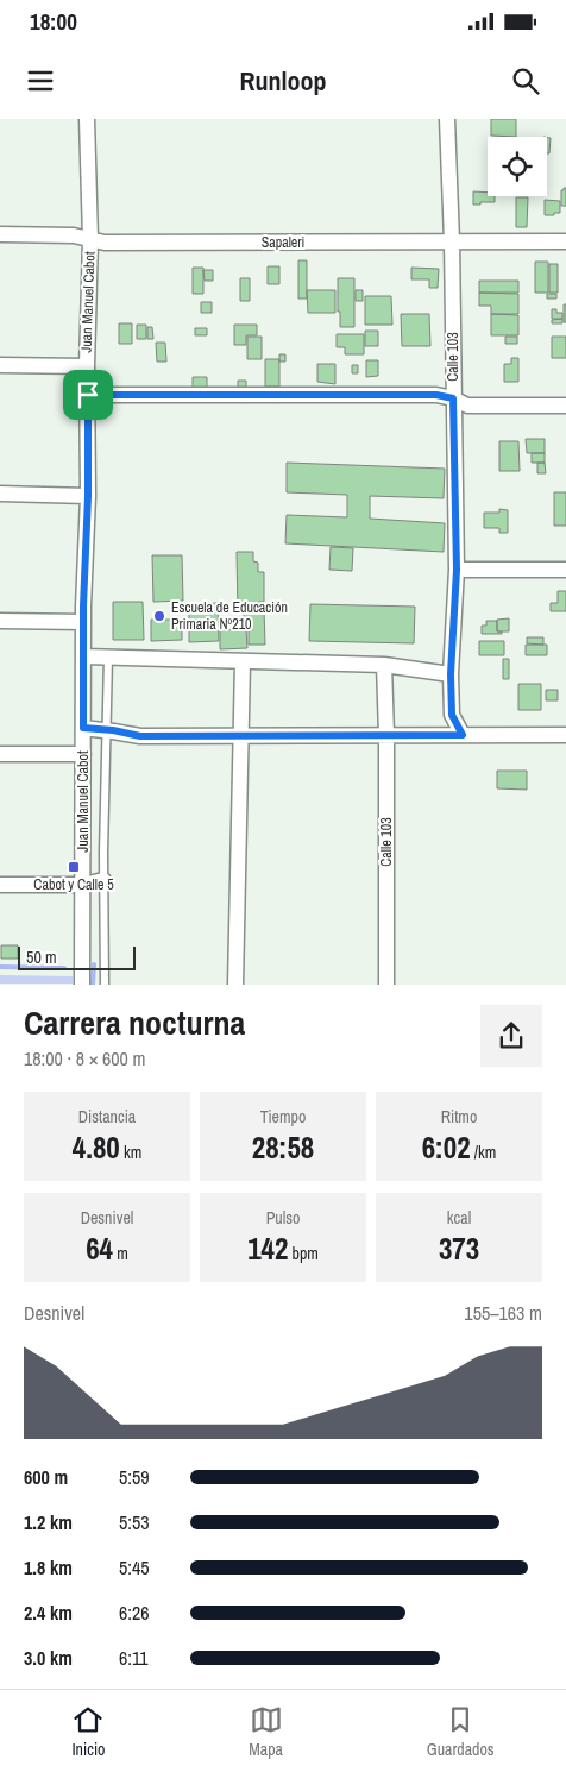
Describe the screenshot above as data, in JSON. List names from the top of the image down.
{
  "streets": {
    "street": ["Sapaleri", "Juan Manuel Cabot", "Calle 103"]
  },
  "crossings": [
    ["Sapaleri", "Juan Manuel Cabot"],
    ["Sapaleri", "Calle 103"]
  ],
  "places": {
    "other": ["Escuela de Educación Primaria Nº210"],
    "transit": ["Cabot y Calle 5"]
  },
  "scale_bar": "50 m",
  "page": {
    "status": "18:00",
    "header": "Runloop",
    "scale": "50 m",
    "heading": ["Carrera nocturna", "18:00 · 8 × 600 m"],
    "stats": [
      ["Distancia", "4.80 km"],
      ["Tiempo", "28:58"],
      ["Ritmo", "6:02 /km"],
      ["Desnivel", "64 m"],
      ["Pulso", "142 bpm"],
      ["kcal", "373"]
    ],
    "chart": ["Desnivel", "155–163 m"],
    "list": [
      {
        "name": "600 m",
        "note": "5:59"
      },
      {
        "name": "1.2 km",
        "note": "5:53"
      },
      {
        "name": "1.8 km",
        "note": "5:45"
      },
      {
        "name": "2.4 km",
        "note": "6:26"
      },
      {
        "name": "3.0 km",
        "note": "6:11"
      }
    ],
    "tabs": ["Inicio", "Mapa", "Guardados"]
  }
}
